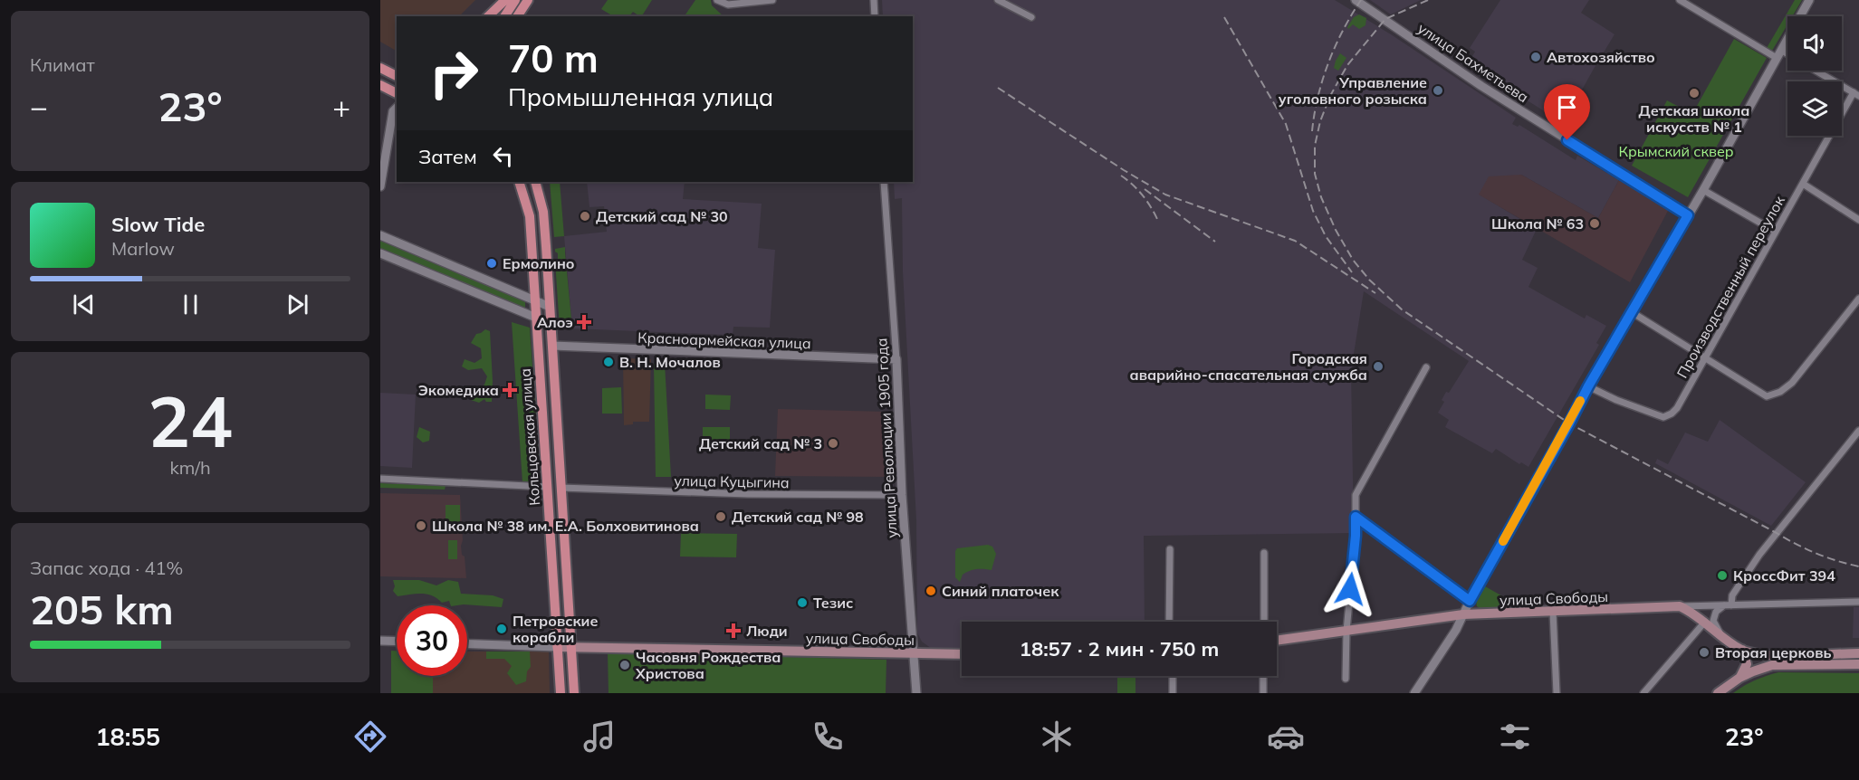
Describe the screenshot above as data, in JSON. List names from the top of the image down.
{
  "streets": {
    "main road": ["Кольцовская улица", "улица Свободы"],
    "street": [
      "улица Бахметьева",
      "Производственный переулок",
      "Красноармейская улица",
      "улица Революции 1905 года",
      "улица Куцыгина"
    ]
  },
  "crossings": [
    ["Красноармейская улица", "Кольцовская улица"],
    ["Красноармейская улица", "улица Революции 1905 года"],
    ["Кольцовская улица", "улица Куцыгина"],
    ["Кольцовская улица", "улица Свободы"],
    ["улица Революции 1905 года", "улица Куцыгина"],
    ["улица Революции 1905 года", "улица Свободы"]
  ],
  "parks": ["Крымский сквер"],
  "places": {
    "other": [
      "Автохозяйство",
      "Управление уголовного розыска",
      "Детская школа искусств № 1",
      "Детский сад № 30",
      "Школа № 63",
      "Ермолино",
      "В. Н. Мочалов",
      "Городская аварийно-спасательная служба",
      "Детский сад № 3",
      "Детский сад № 98",
      "Школа № 38 им. Е.А. Болховитинова",
      "КроссФит 394",
      "Синий платочек",
      "Тезис",
      "Петровские корабли",
      "Вторая церковь",
      "Часовня Рождества Христова"
    ],
    "health": ["Алоэ", "Экомедика", "Люди"]
  },
  "page": {
    "tile": [
      "Климат",
      ["24", "km/h"],
      ["Запас хода · 41%", "205 km"]
    ],
    "turn": ["70 m", "Промышленная улица"],
    "heat": ["−", "23°", "+"],
    "then": "Затем",
    "song": ["Slow Tide", "Marlow"],
    "limit": "30",
    "trip": "18:57 · 2 мин · 750 m",
    "tabs": ["18:55", "23°"]
  }
}
